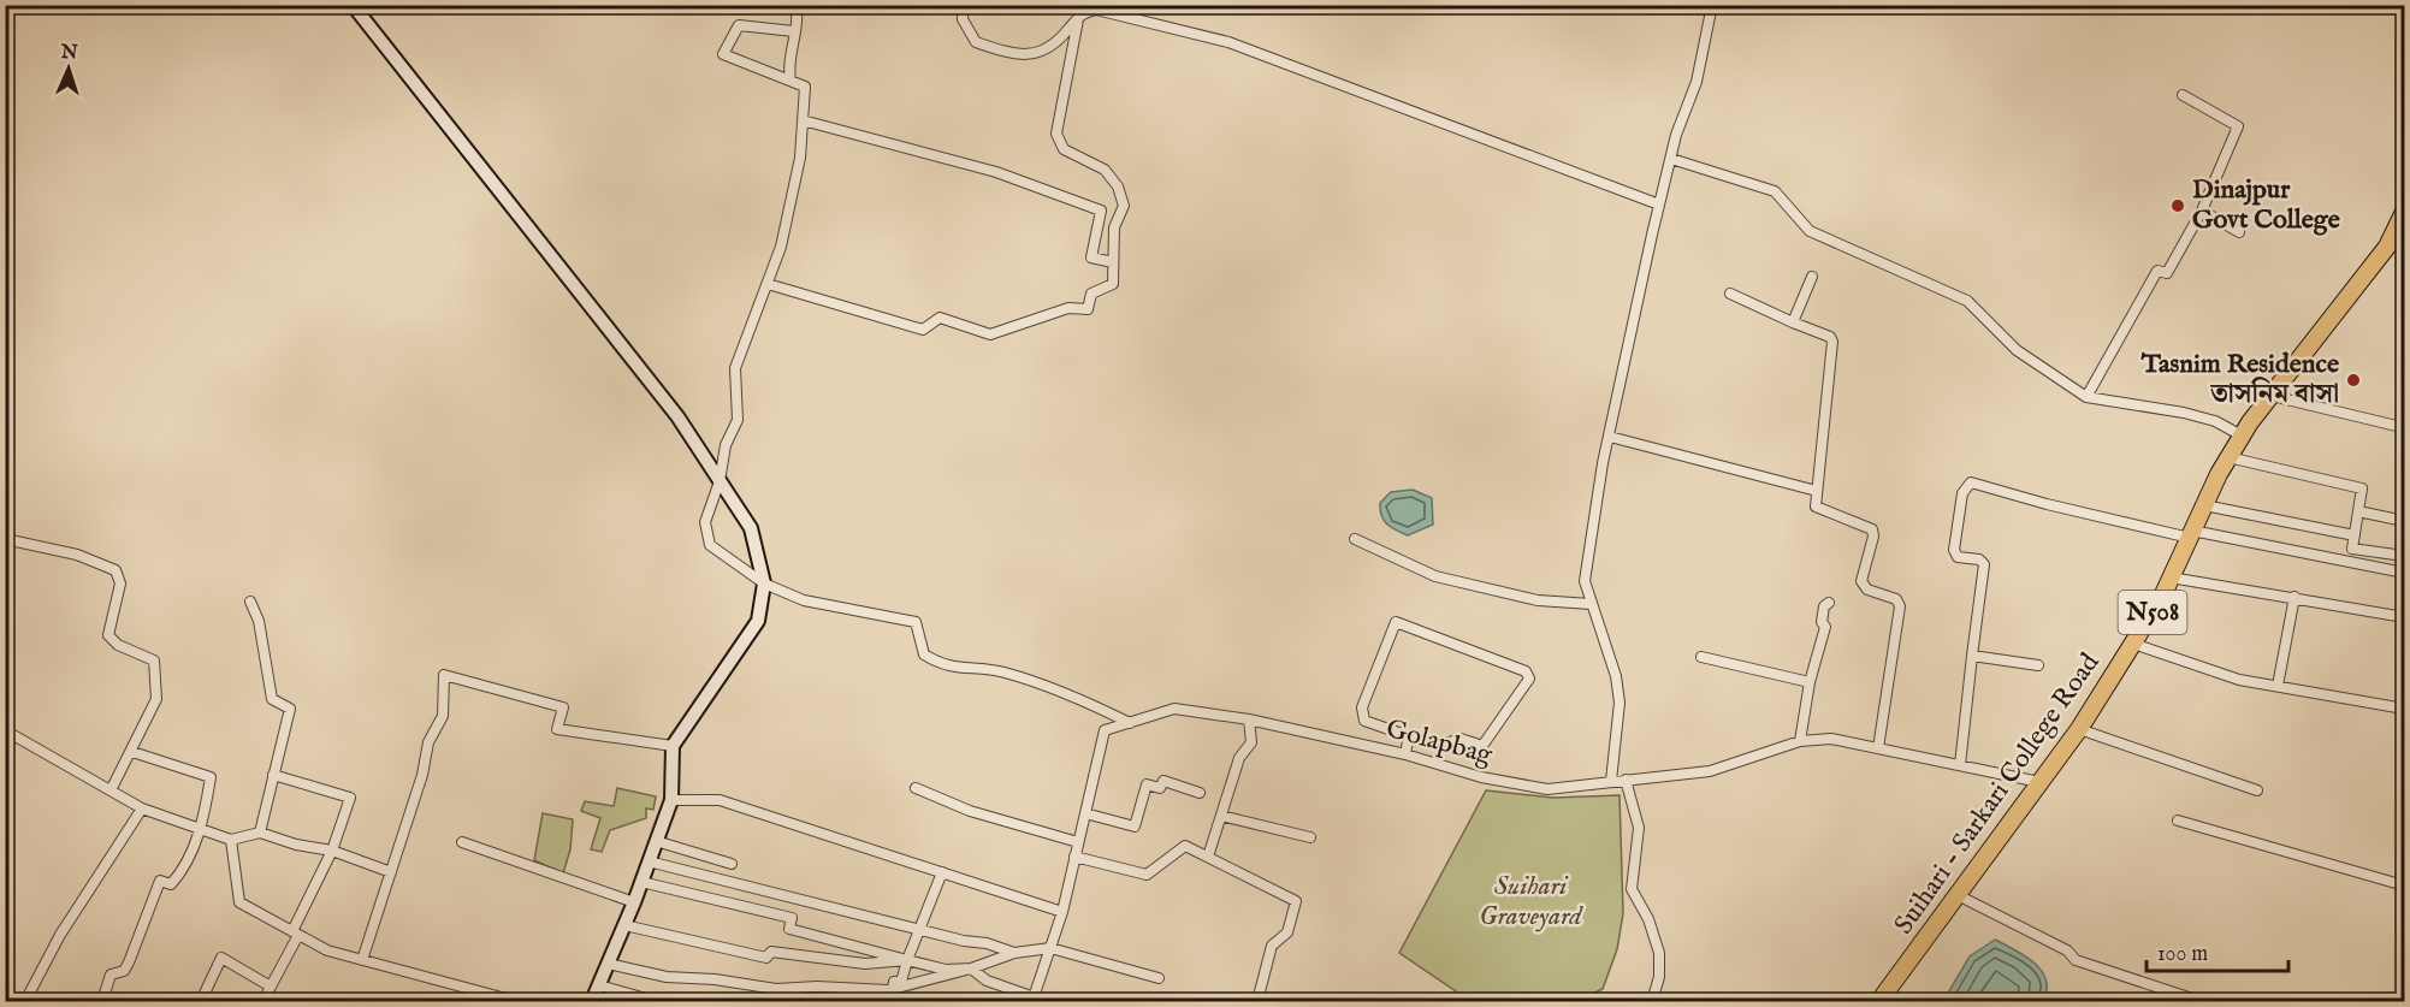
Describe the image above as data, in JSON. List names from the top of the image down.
{
  "streets": {
    "highway": ["N508", "Suihari - Sarkari College Road"],
    "street": ["Golapbag"]
  },
  "crossings": [
    ["Golapbag", "Suihari - Sarkari College Road"]
  ],
  "parks": ["Suihari Graveyard"],
  "places": ["Dinajpur Govt College", "Tasnim Residence তাসনিম বাসা"],
  "scale_bar": "100 m",
  "north": "top"
}
